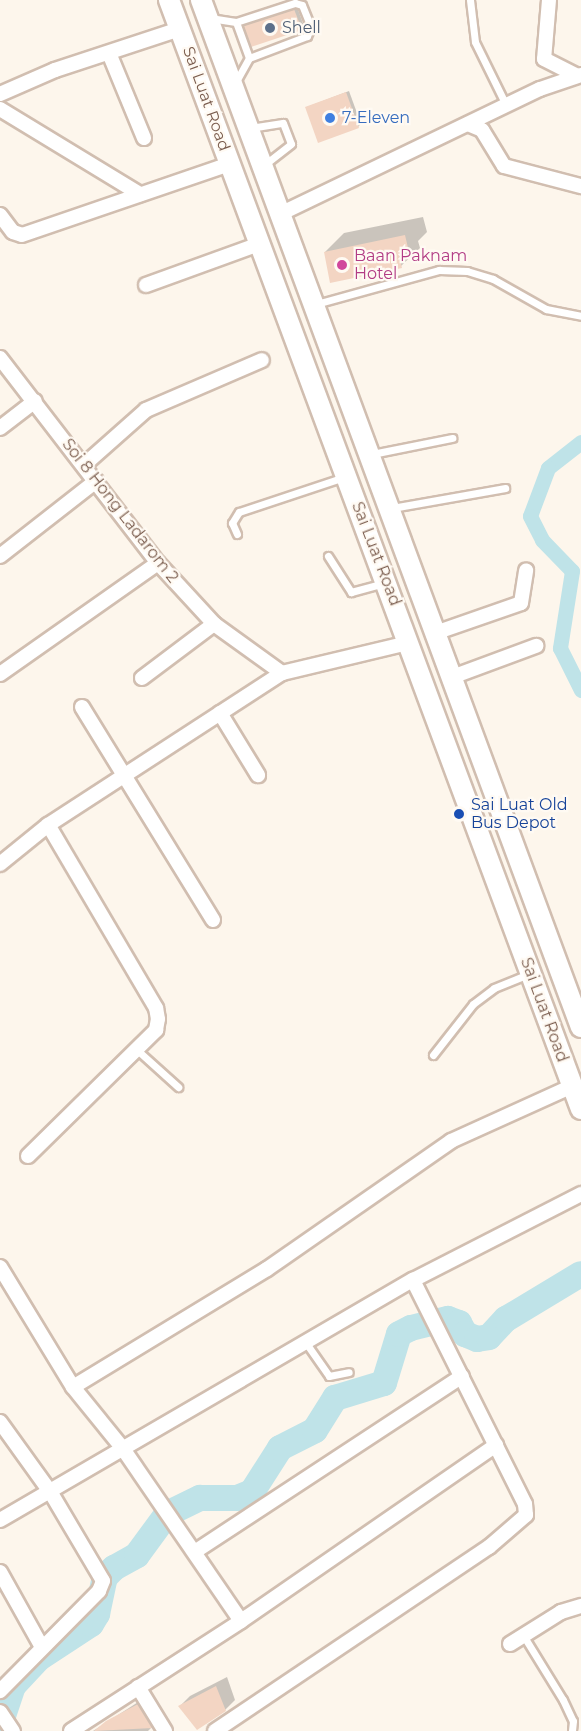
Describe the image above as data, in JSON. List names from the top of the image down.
{
  "streets": {
    "main road": ["Sai Luat Road"],
    "street": ["Soi 8 Hong Ladarom 2"]
  },
  "places": [
    "Shell",
    "7-Eleven",
    "Baan Paknam Hotel",
    "Sai Luat Old Bus Depot"
  ]
}
